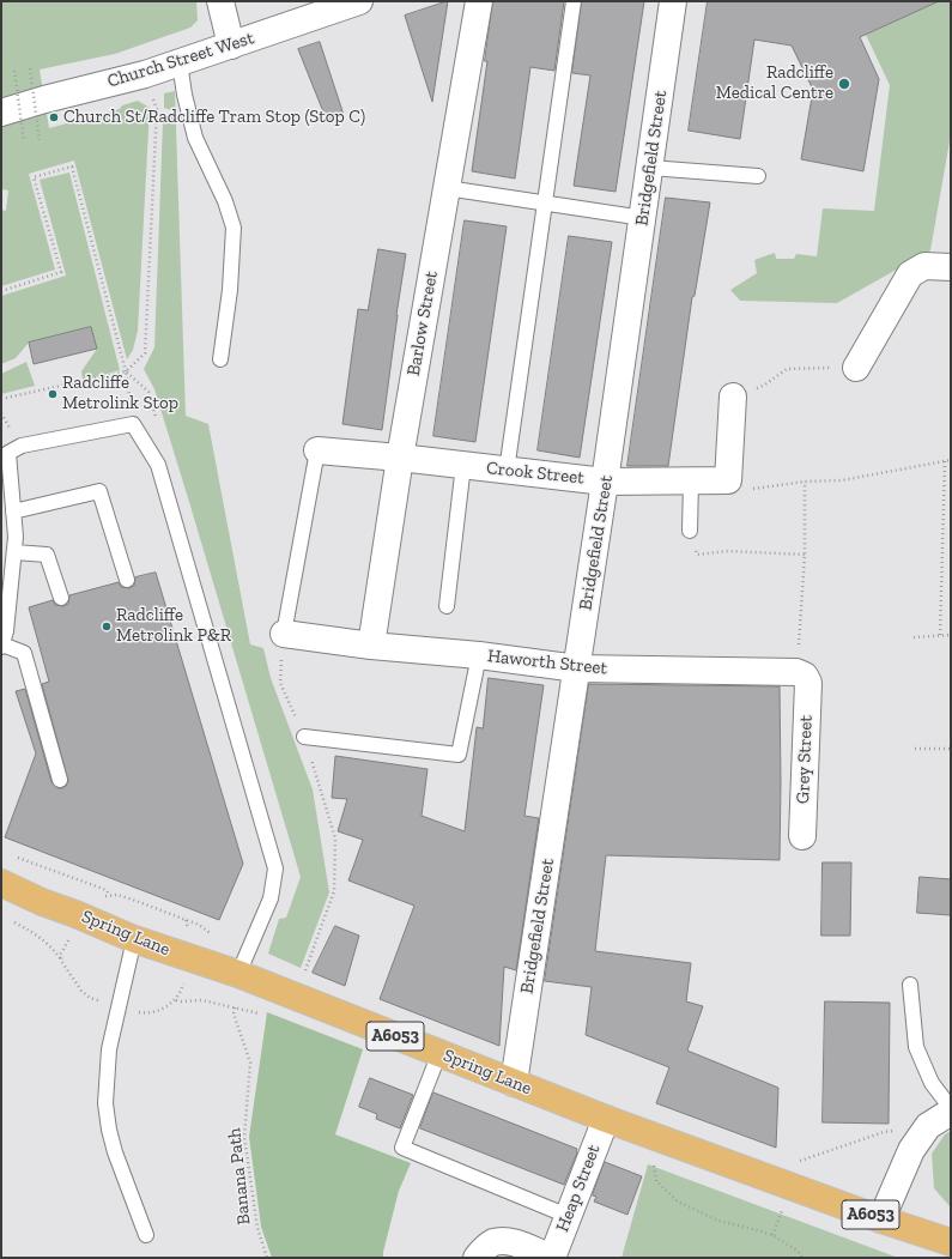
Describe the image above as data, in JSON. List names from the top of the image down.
{
  "streets": {
    "main road": ["Spring Lane", "A6053"],
    "street": [
      "Church Street West",
      "Bridgefield Street",
      "Barlow Street",
      "Crook Street",
      "Haworth Street",
      "Grey Street",
      "Heap Street"
    ],
    "path": ["Banana Path"]
  },
  "crossings": [
    ["Bridgefield Street", "Crook Street"],
    ["Bridgefield Street", "Haworth Street"],
    ["Bridgefield Street", "Spring Lane"],
    ["Barlow Street", "Crook Street"],
    ["Barlow Street", "Haworth Street"],
    ["Haworth Street", "Grey Street"],
    ["Spring Lane", "Heap Street"]
  ],
  "places": [
    "Radcliffe Medical Centre",
    "Church St/Radcliffe Tram Stop (Stop C)",
    "Radcliffe Metrolink Stop",
    "Radcliffe Metrolink P&R"
  ]
}
